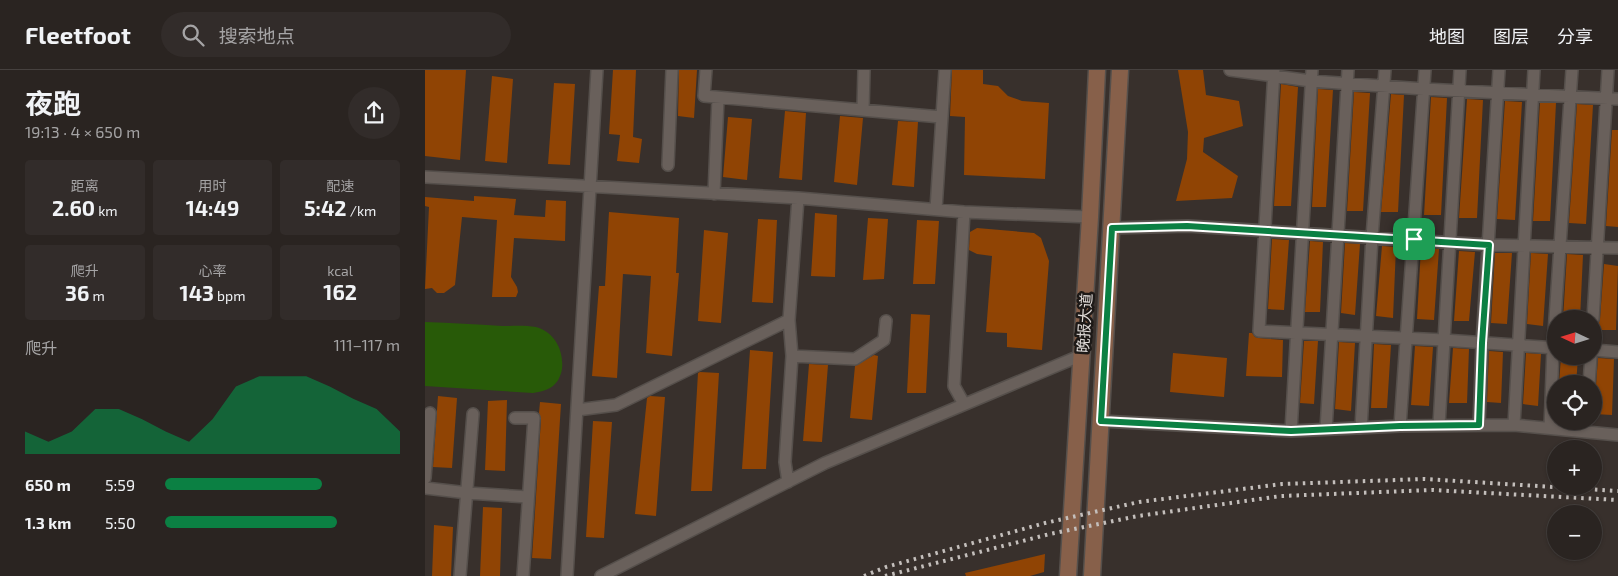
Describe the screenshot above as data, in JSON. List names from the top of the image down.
{
  "streets": {
    "main road": ["晚报大道"]
  },
  "north": "left",
  "page": {
    "header": "Fleetfoot",
    "search": "搜索地点",
    "nav": ["地图", "图层", "分享"],
    "heading": ["夜跑", "19:13 · 4 × 650 m"],
    "stats": [
      ["距离", "2.60 km"],
      ["用时", "14:49"],
      ["配速", "5:42 /km"],
      ["爬升", "36 m"],
      ["心率", "143 bpm"],
      ["kcal", "162"]
    ],
    "map_buttons": ["+", "−"],
    "chart": ["爬升", "111–117 m"],
    "list": [
      {
        "name": "650 m",
        "note": "5:59"
      },
      {
        "name": "1.3 km",
        "note": "5:50"
      }
    ]
  }
}
